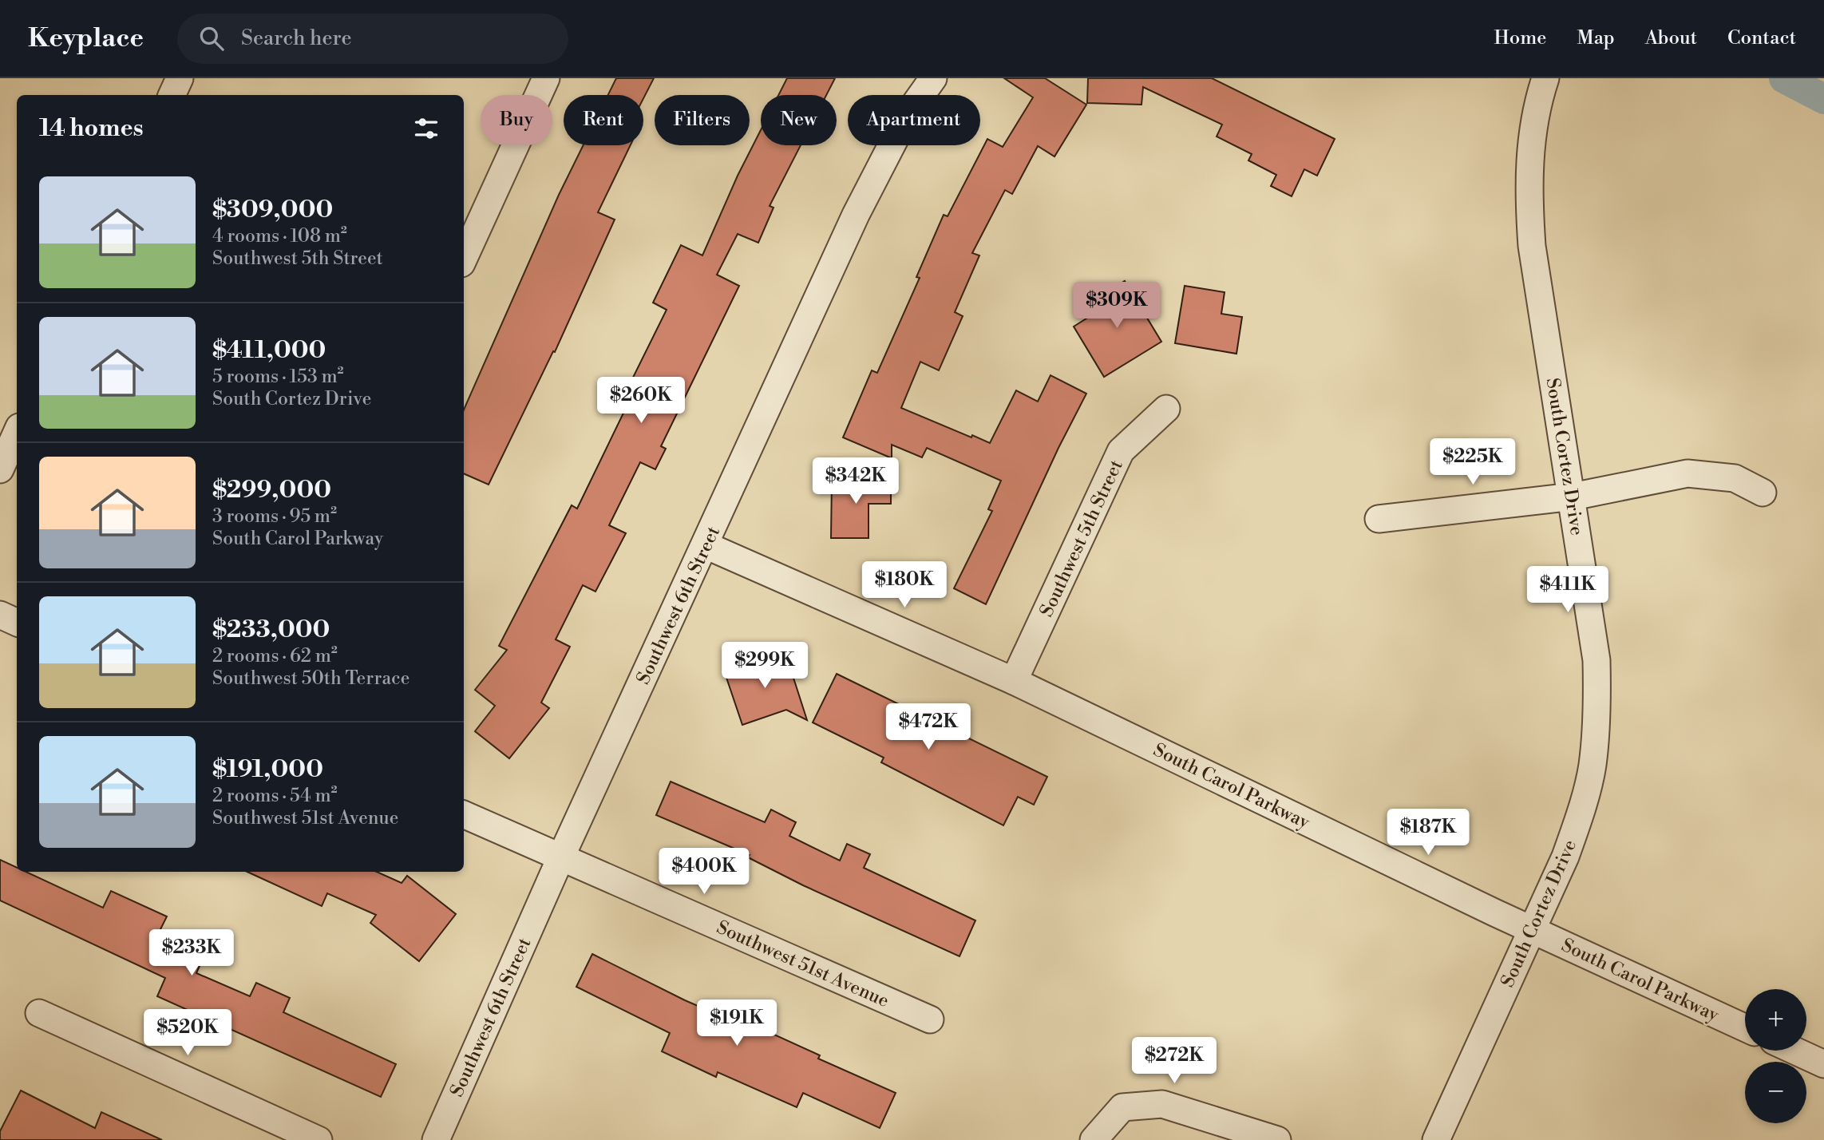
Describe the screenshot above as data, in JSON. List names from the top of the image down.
{
  "streets": {
    "street": [
      "South Cortez Drive",
      "Southwest 5th Street",
      "Southwest 6th Street",
      "South Carol Parkway",
      "Southwest 51st Avenue"
    ]
  },
  "crossings": [
    ["South Cortez Drive", "South Carol Parkway"],
    ["Southwest 5th Street", "South Carol Parkway"],
    ["Southwest 6th Street", "South Carol Parkway"],
    ["Southwest 6th Street", "Southwest 51st Avenue"]
  ],
  "page": {
    "header": "Keyplace",
    "search": "Search here",
    "nav": [
      "Home",
      "Map",
      "About",
      "Contact"
    ],
    "chip": [
      "Buy",
      "Rent",
      "Filters",
      "New",
      "Apartment"
    ],
    "heading": "14 homes",
    "list": [
      {
        "name": "$309,000",
        "note": "4 rooms · 108 m² · Southwest 5th Street"
      },
      {
        "name": "$411,000",
        "note": "5 rooms · 153 m² · South Cortez Drive"
      },
      {
        "name": "$299,000",
        "note": "3 rooms · 95 m² · South Carol Parkway"
      },
      {
        "name": "$233,000",
        "note": "2 rooms · 62 m² · Southwest 50th Terrace"
      },
      {
        "name": "$191,000",
        "note": "2 rooms · 54 m² · Southwest 51st Avenue"
      }
    ],
    "price": [
      "$309K",
      "$260K",
      "$225K",
      "$342K",
      "$180K",
      "$411K",
      "$299K",
      "$472K",
      "$187K",
      "$400K",
      "$233K",
      "$191K",
      "$520K",
      "$272K"
    ],
    "map_buttons": ["+", "−"]
  }
}
